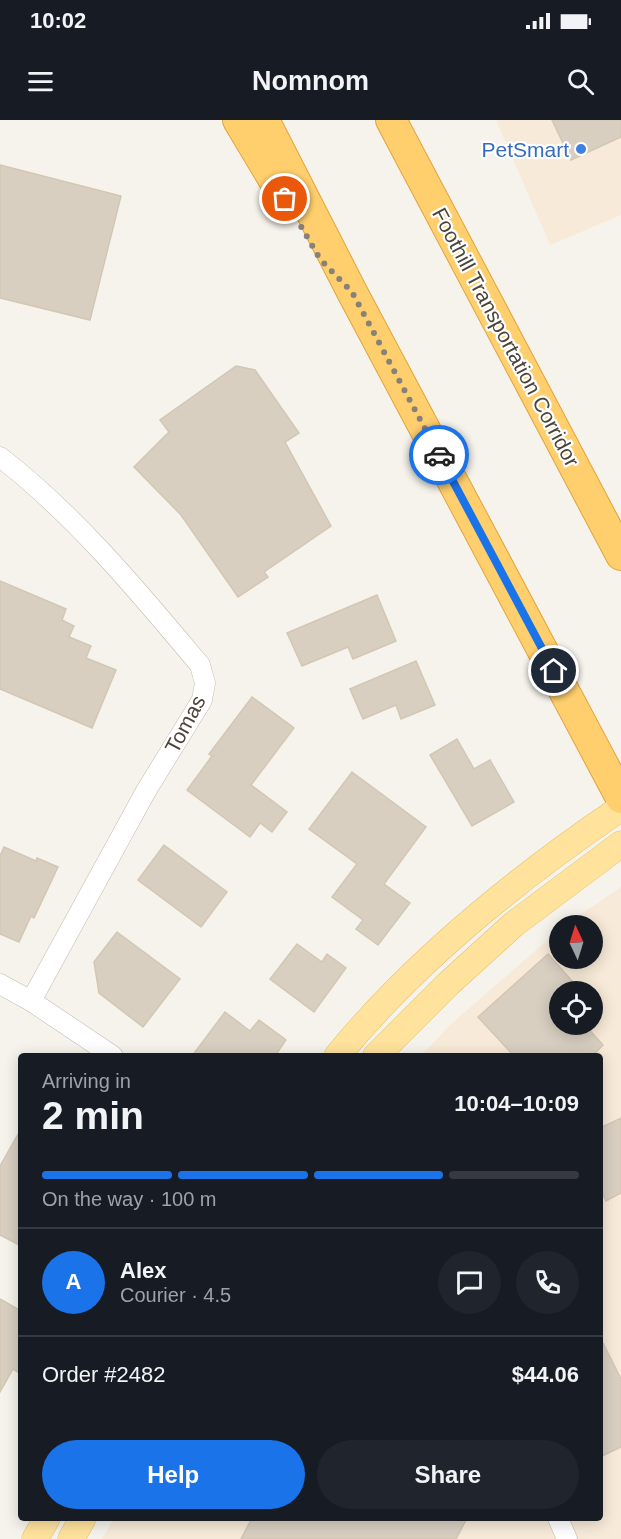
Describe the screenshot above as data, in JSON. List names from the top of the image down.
{
  "streets": {
    "highway": ["Foothill Transportation Corridor"],
    "street": ["Tomas"]
  },
  "places": ["PetSmart"],
  "north": "top",
  "page": {
    "status": "10:02",
    "header": "Nomnom",
    "heading": ["2 min", "Arriving in", "10:04–10:09"],
    "panel": [
      "Alex",
      "Courier · 4.5",
      "Order #2482",
      "$44.06"
    ],
    "bar": "On the way · 100 m",
    "round": "A",
    "buttons": ["Help", "Share"]
  }
}
